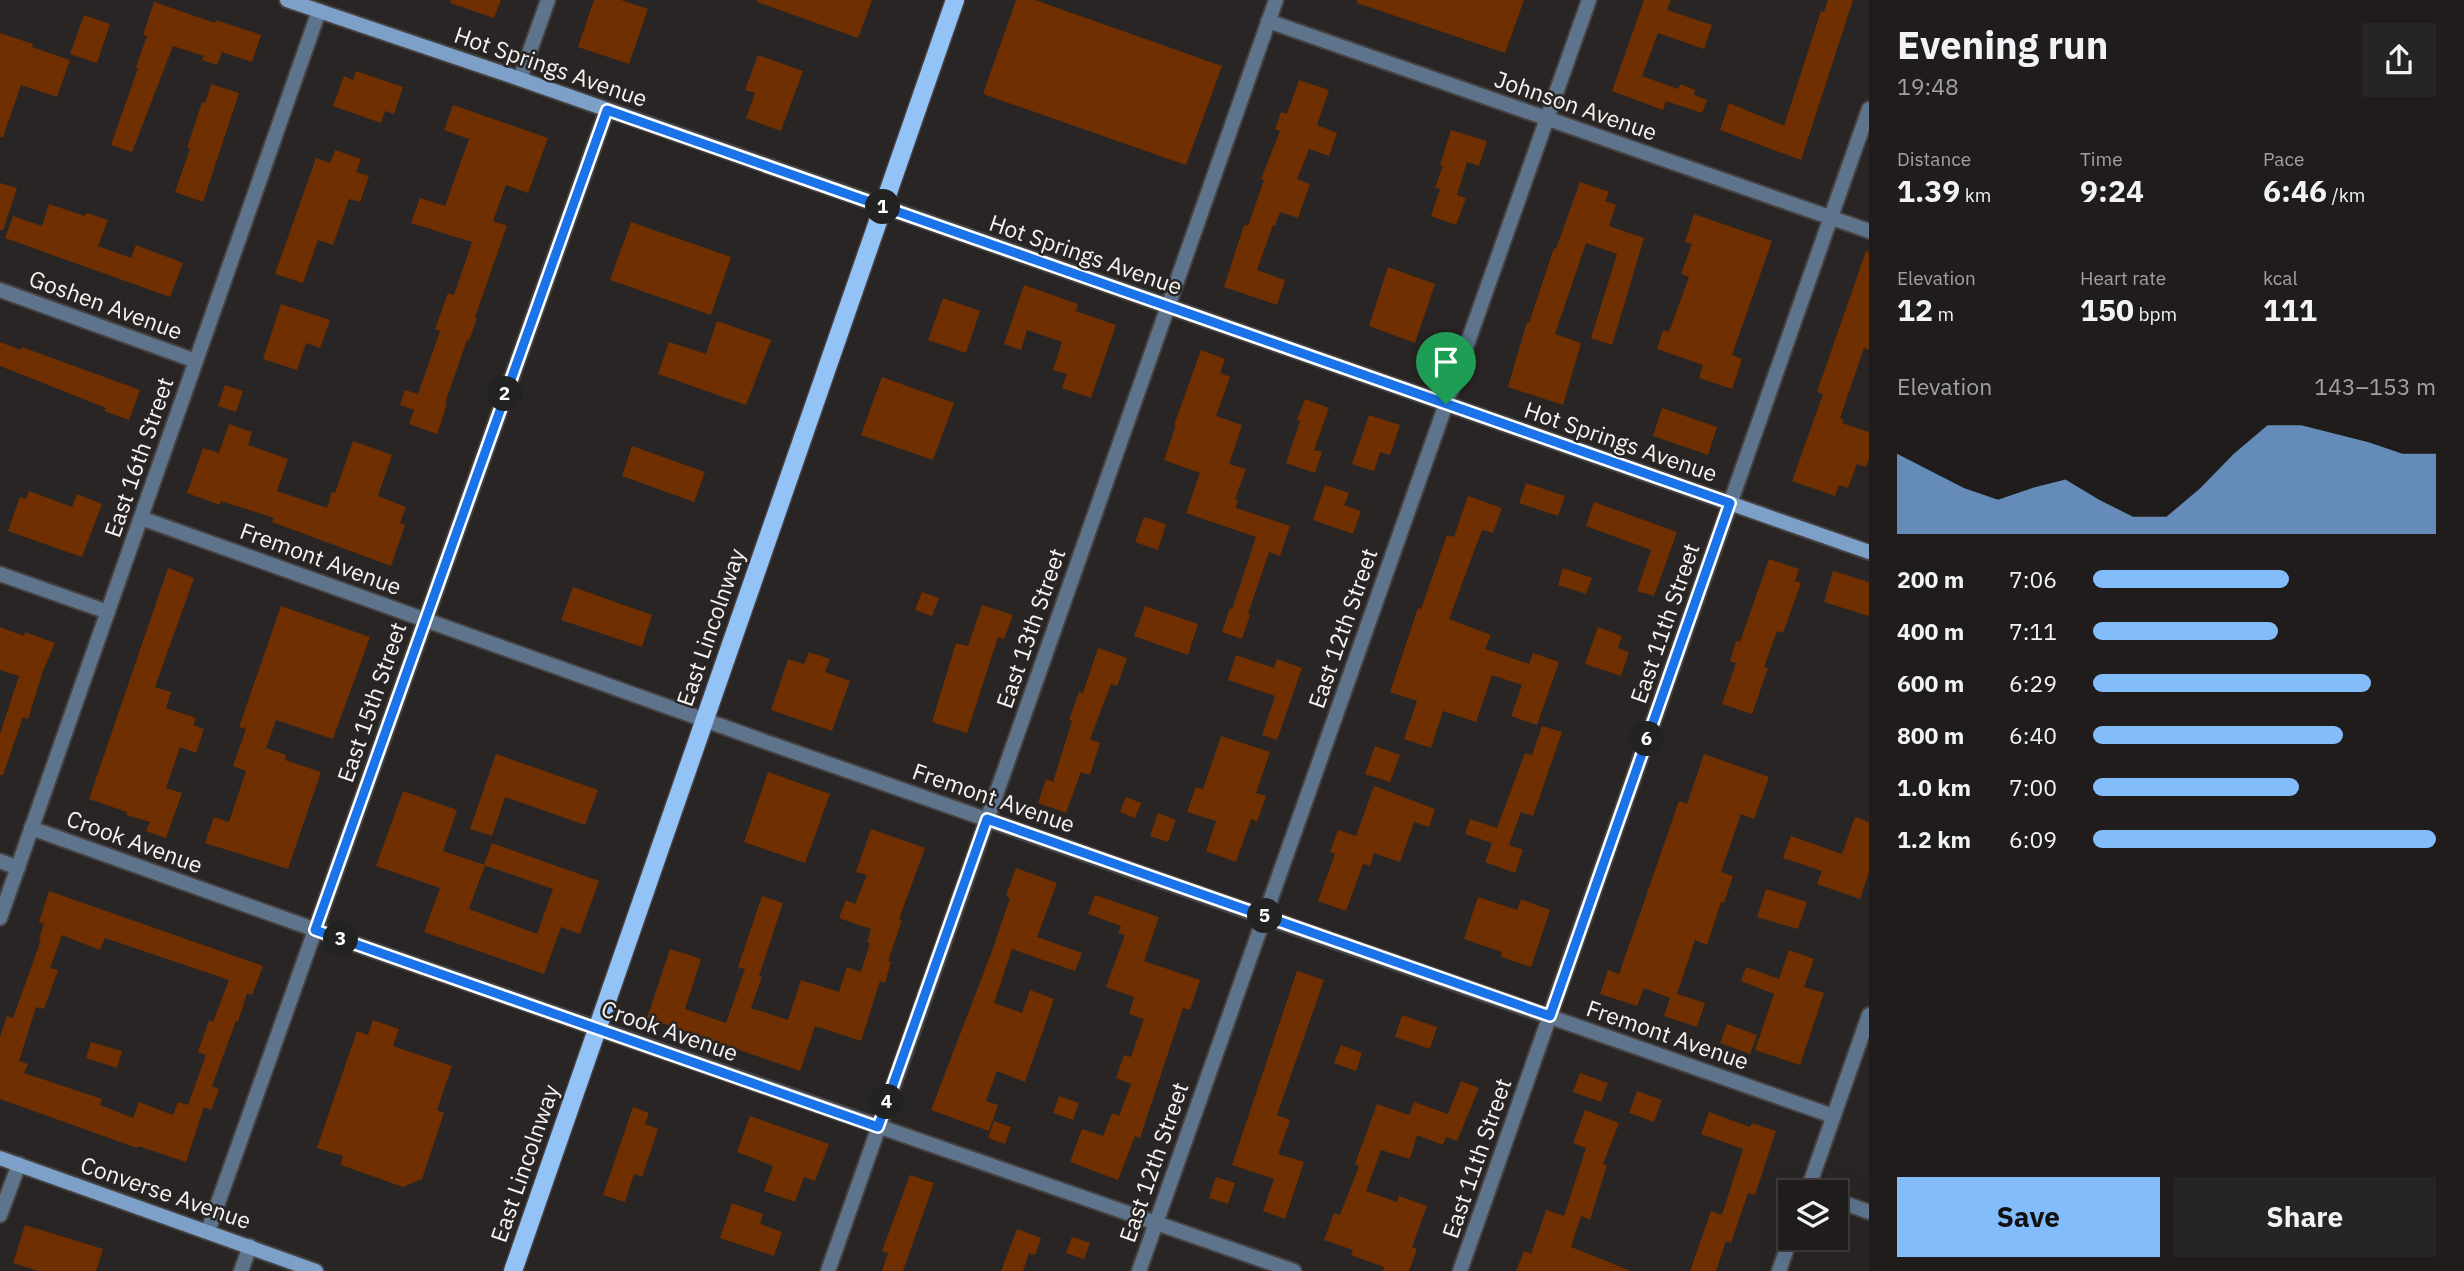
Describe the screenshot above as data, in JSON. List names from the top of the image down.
{
  "streets": {
    "main road": ["East Lincolnway"],
    "street": [
      "Hot Springs Avenue",
      "Johnson Avenue",
      "Goshen Avenue",
      "East 16th Street",
      "Fremont Avenue",
      "East 11th Street",
      "East 13th Street",
      "East 12th Street",
      "East 15th Street",
      "Crook Avenue",
      "Converse Avenue"
    ]
  },
  "crossings": [
    ["Hot Springs Avenue", "East 16th Street"],
    ["Hot Springs Avenue", "East 11th Street"],
    ["Hot Springs Avenue", "East Lincolnway"],
    ["Hot Springs Avenue", "East 13th Street"],
    ["Hot Springs Avenue", "East 12th Street"],
    ["Hot Springs Avenue", "East 15th Street"],
    ["Johnson Avenue", "East 11th Street"],
    ["Johnson Avenue", "East 13th Street"],
    ["Johnson Avenue", "East 12th Street"],
    ["Goshen Avenue", "East 16th Street"],
    ["East 16th Street", "Fremont Avenue"],
    ["East 16th Street", "Crook Avenue"],
    ["Fremont Avenue", "East 11th Street"],
    ["Fremont Avenue", "East Lincolnway"],
    ["Fremont Avenue", "East 13th Street"],
    ["Fremont Avenue", "East 12th Street"],
    ["Fremont Avenue", "East 15th Street"],
    ["East Lincolnway", "Crook Avenue"],
    ["East 13th Street", "Crook Avenue"],
    ["East 12th Street", "Crook Avenue"],
    ["East 15th Street", "Crook Avenue"],
    ["East 15th Street", "Converse Avenue"]
  ],
  "page": {
    "heading": ["Evening run", "19:48"],
    "stats": [
      ["Distance", "1.39 km"],
      ["Time", "9:24"],
      ["Pace", "6:46 /km"],
      ["Elevation", "12 m"],
      ["Heart rate", "150 bpm"],
      ["kcal", "111"]
    ],
    "pins": [
      "1",
      "2",
      "6",
      "5",
      "3",
      "4"
    ],
    "chart": ["Elevation", "143–153 m"],
    "list": [
      {
        "name": "200 m",
        "note": "7:06"
      },
      {
        "name": "400 m",
        "note": "7:11"
      },
      {
        "name": "600 m",
        "note": "6:29"
      },
      {
        "name": "800 m",
        "note": "6:40"
      },
      {
        "name": "1.0 km",
        "note": "7:00"
      },
      {
        "name": "1.2 km",
        "note": "6:09"
      }
    ],
    "buttons": ["Save", "Share"]
  }
}
